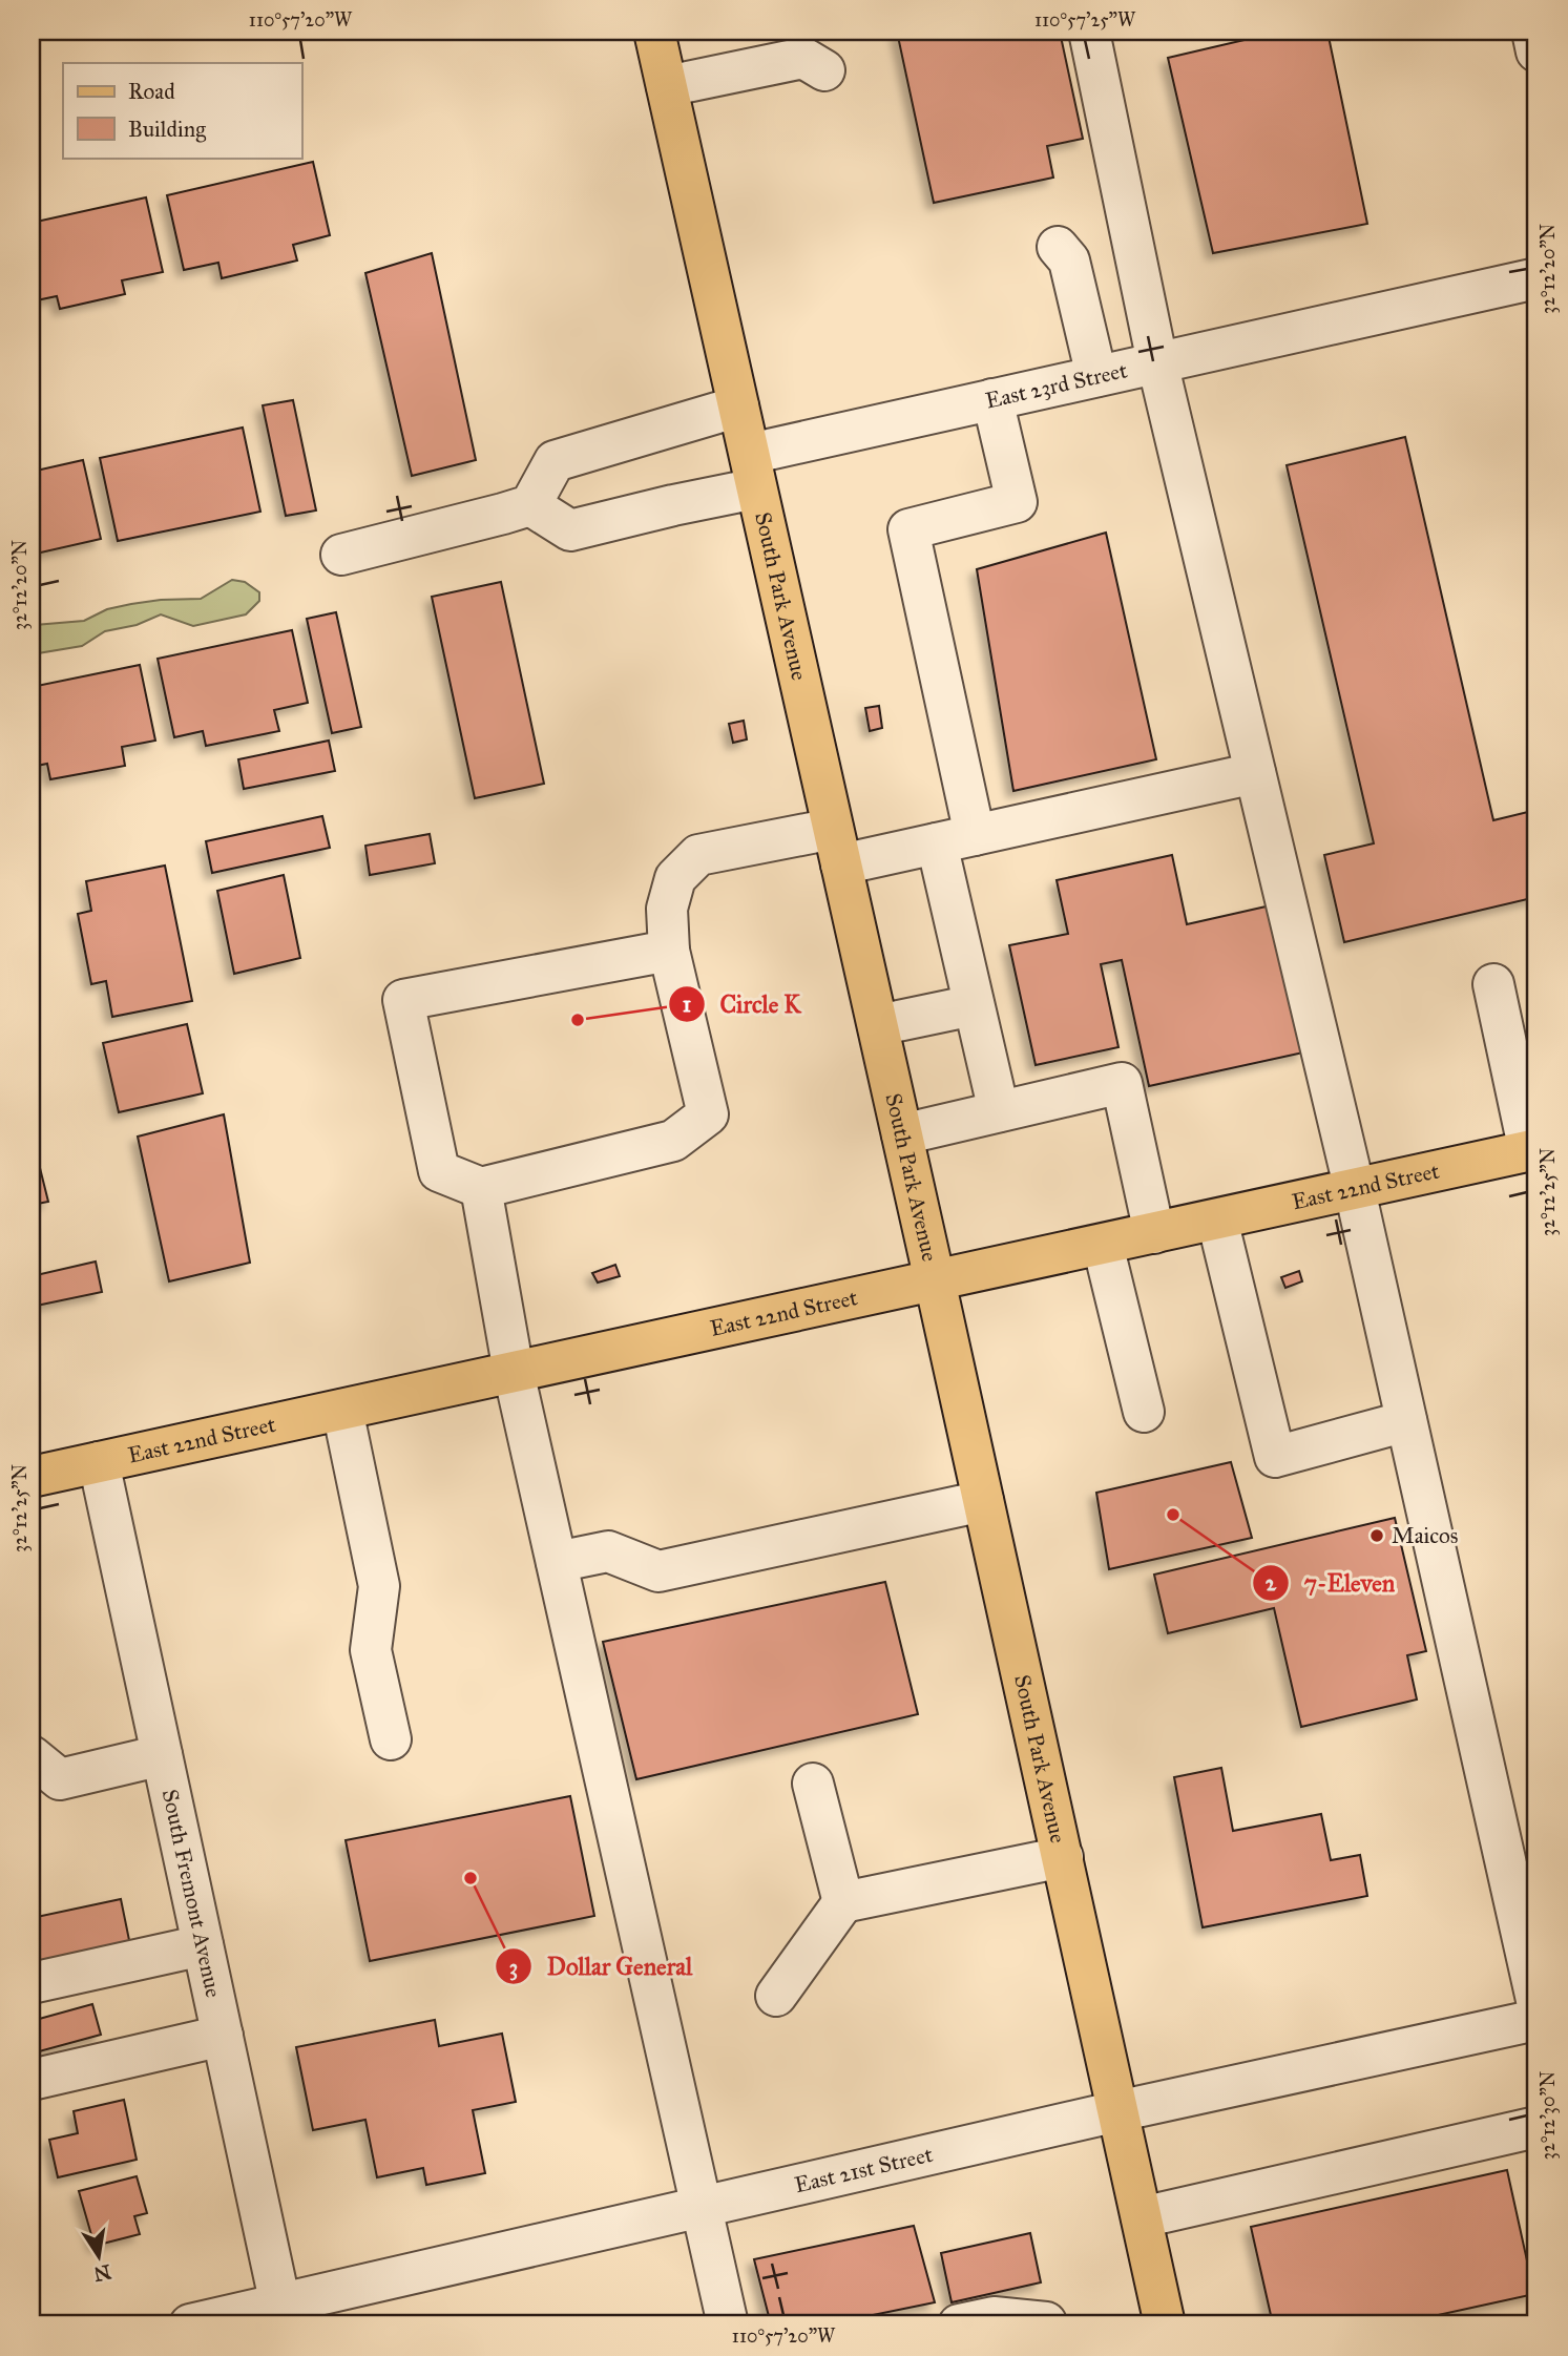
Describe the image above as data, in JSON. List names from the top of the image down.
{
  "streets": {
    "main road": ["South Park Avenue", "East 22nd Street"],
    "street": ["East 23rd Street", "South Fremont Avenue", "East 21st Street"]
  },
  "crossings": [
    ["East 23rd Street", "South Park Avenue"],
    ["South Park Avenue", "East 22nd Street"],
    ["South Park Avenue", "East 21st Street"],
    ["East 22nd Street", "South Fremont Avenue"],
    ["South Fremont Avenue", "East 21st Street"]
  ],
  "places": [
    "Circle K",
    "7-Eleven",
    "Maicos",
    "Dollar General"
  ],
  "legend": ["Road", "Building"],
  "north": "bottom",
  "coordinates": [
    "110°57'20\"W",
    "110°57'25\"W",
    "32°12'20\"N",
    "32°12'25\"N",
    "32°12'30\"N"
  ]
}
